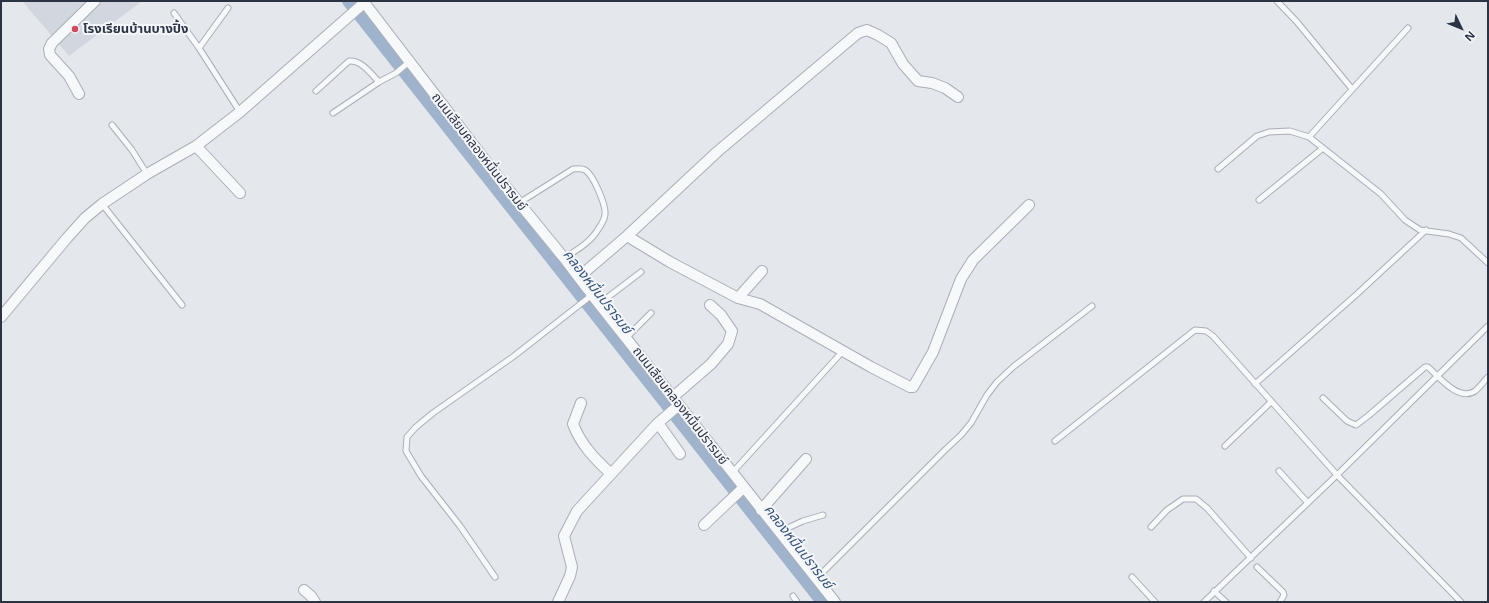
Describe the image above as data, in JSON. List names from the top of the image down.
{
  "streets": {
    "street": ["ถนนเลียบคลองหมื่นปรารมย์"]
  },
  "water": ["คลองหมื่นปรารมย์"],
  "places": ["โรงเรียนบ้านบางปิ้ง"],
  "north": "bottom right"
}
